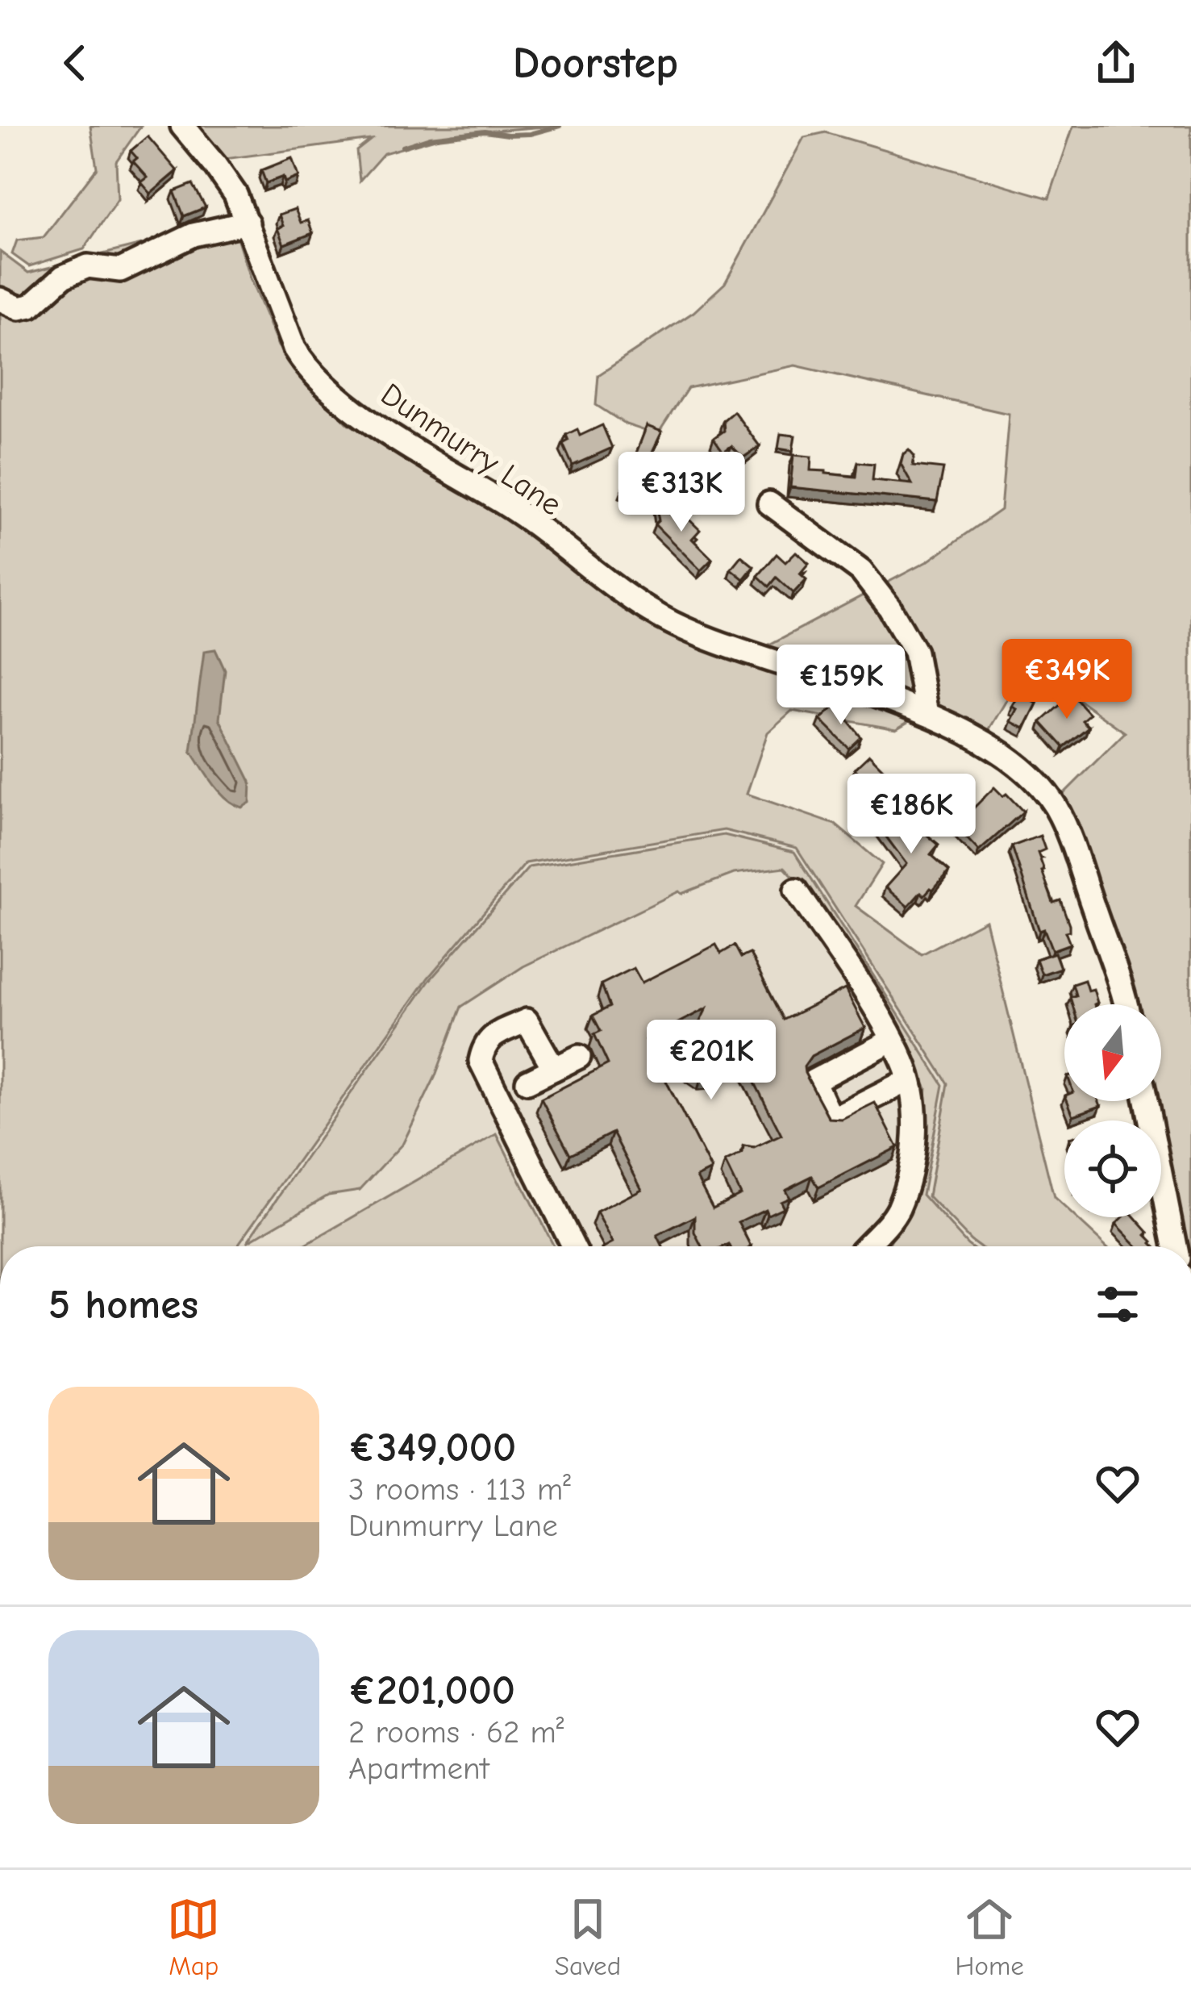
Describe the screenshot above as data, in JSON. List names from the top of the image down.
{
  "streets": {
    "street": ["Dunmurry Lane"]
  },
  "north": "bottom",
  "page": {
    "header": "Doorstep",
    "price": [
      "€313K",
      "€349K",
      "€159K",
      "€186K",
      "€201K"
    ],
    "heading": "5 homes",
    "list": [
      {
        "name": "€349,000",
        "note": "3 rooms · 113 m² · Dunmurry Lane"
      },
      {
        "name": "€201,000",
        "note": "2 rooms · 62 m² · Apartment"
      }
    ],
    "tabs": ["Map", "Saved", "Home"]
  }
}
